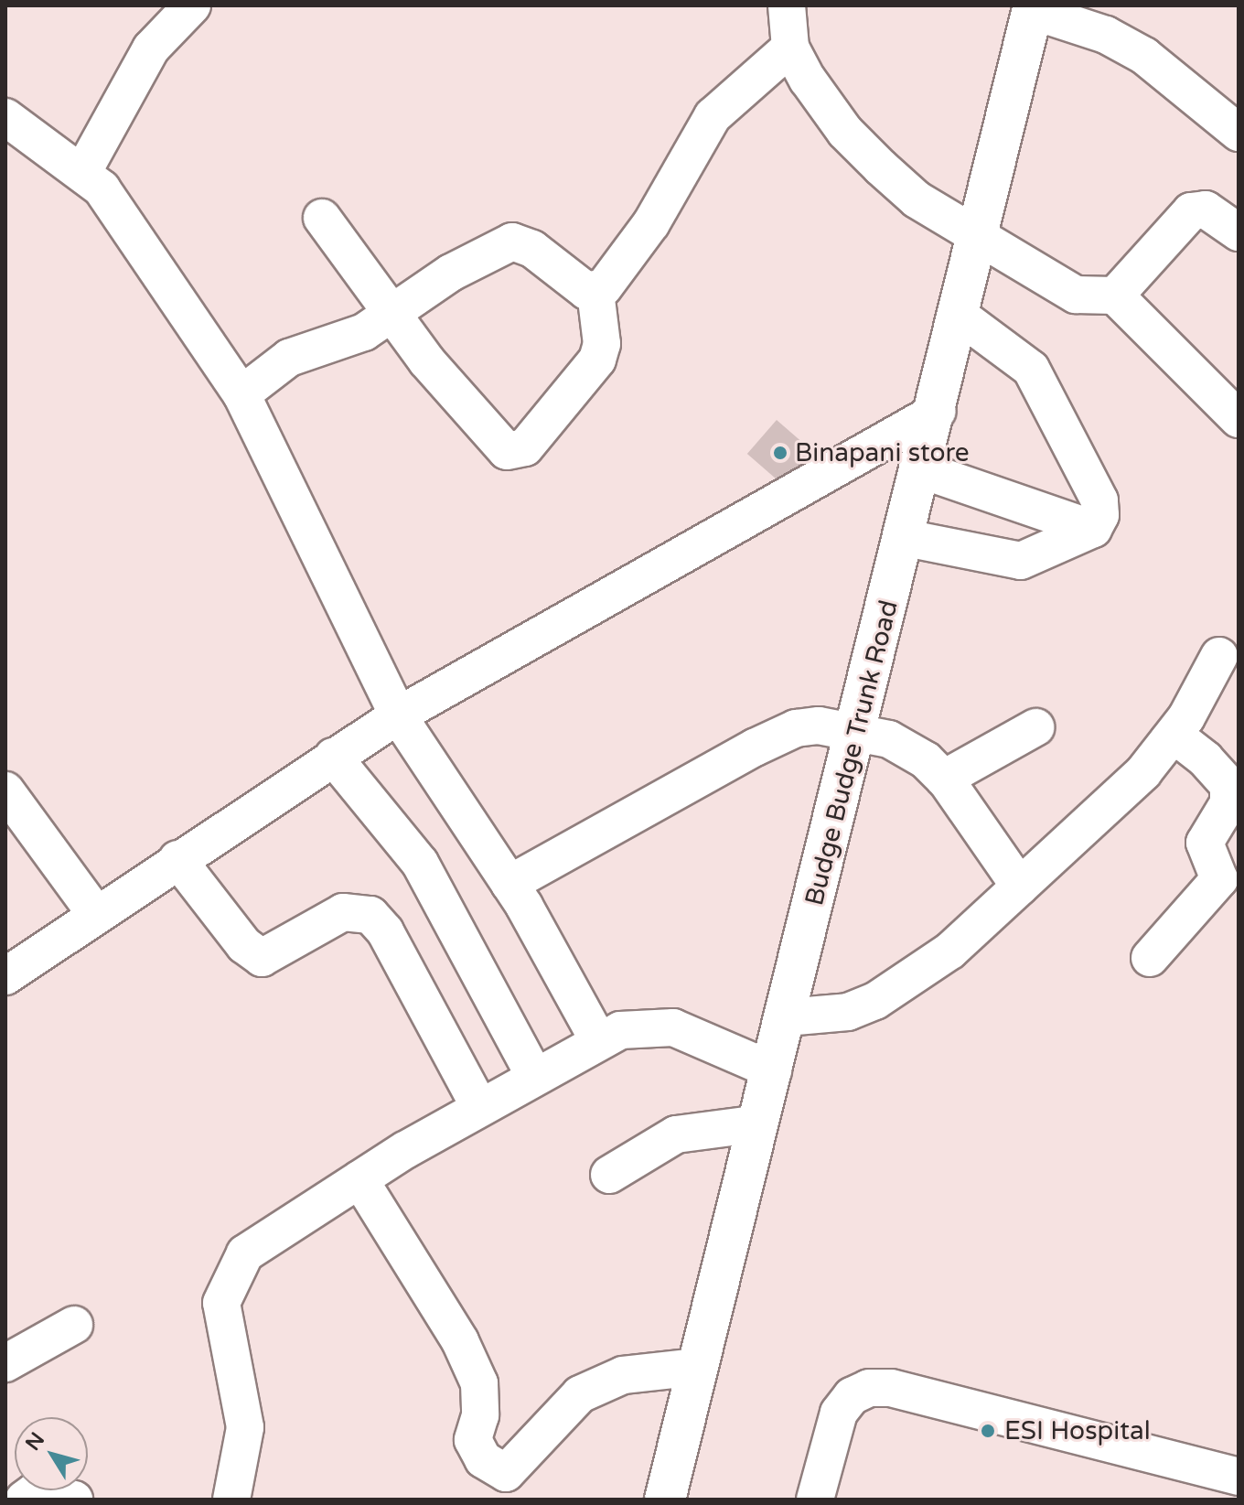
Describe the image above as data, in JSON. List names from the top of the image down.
{
  "streets": {
    "main road": ["Budge Budge Trunk Road"]
  },
  "places": ["Binapani store", "ESI Hospital"],
  "north": "top left"
}
